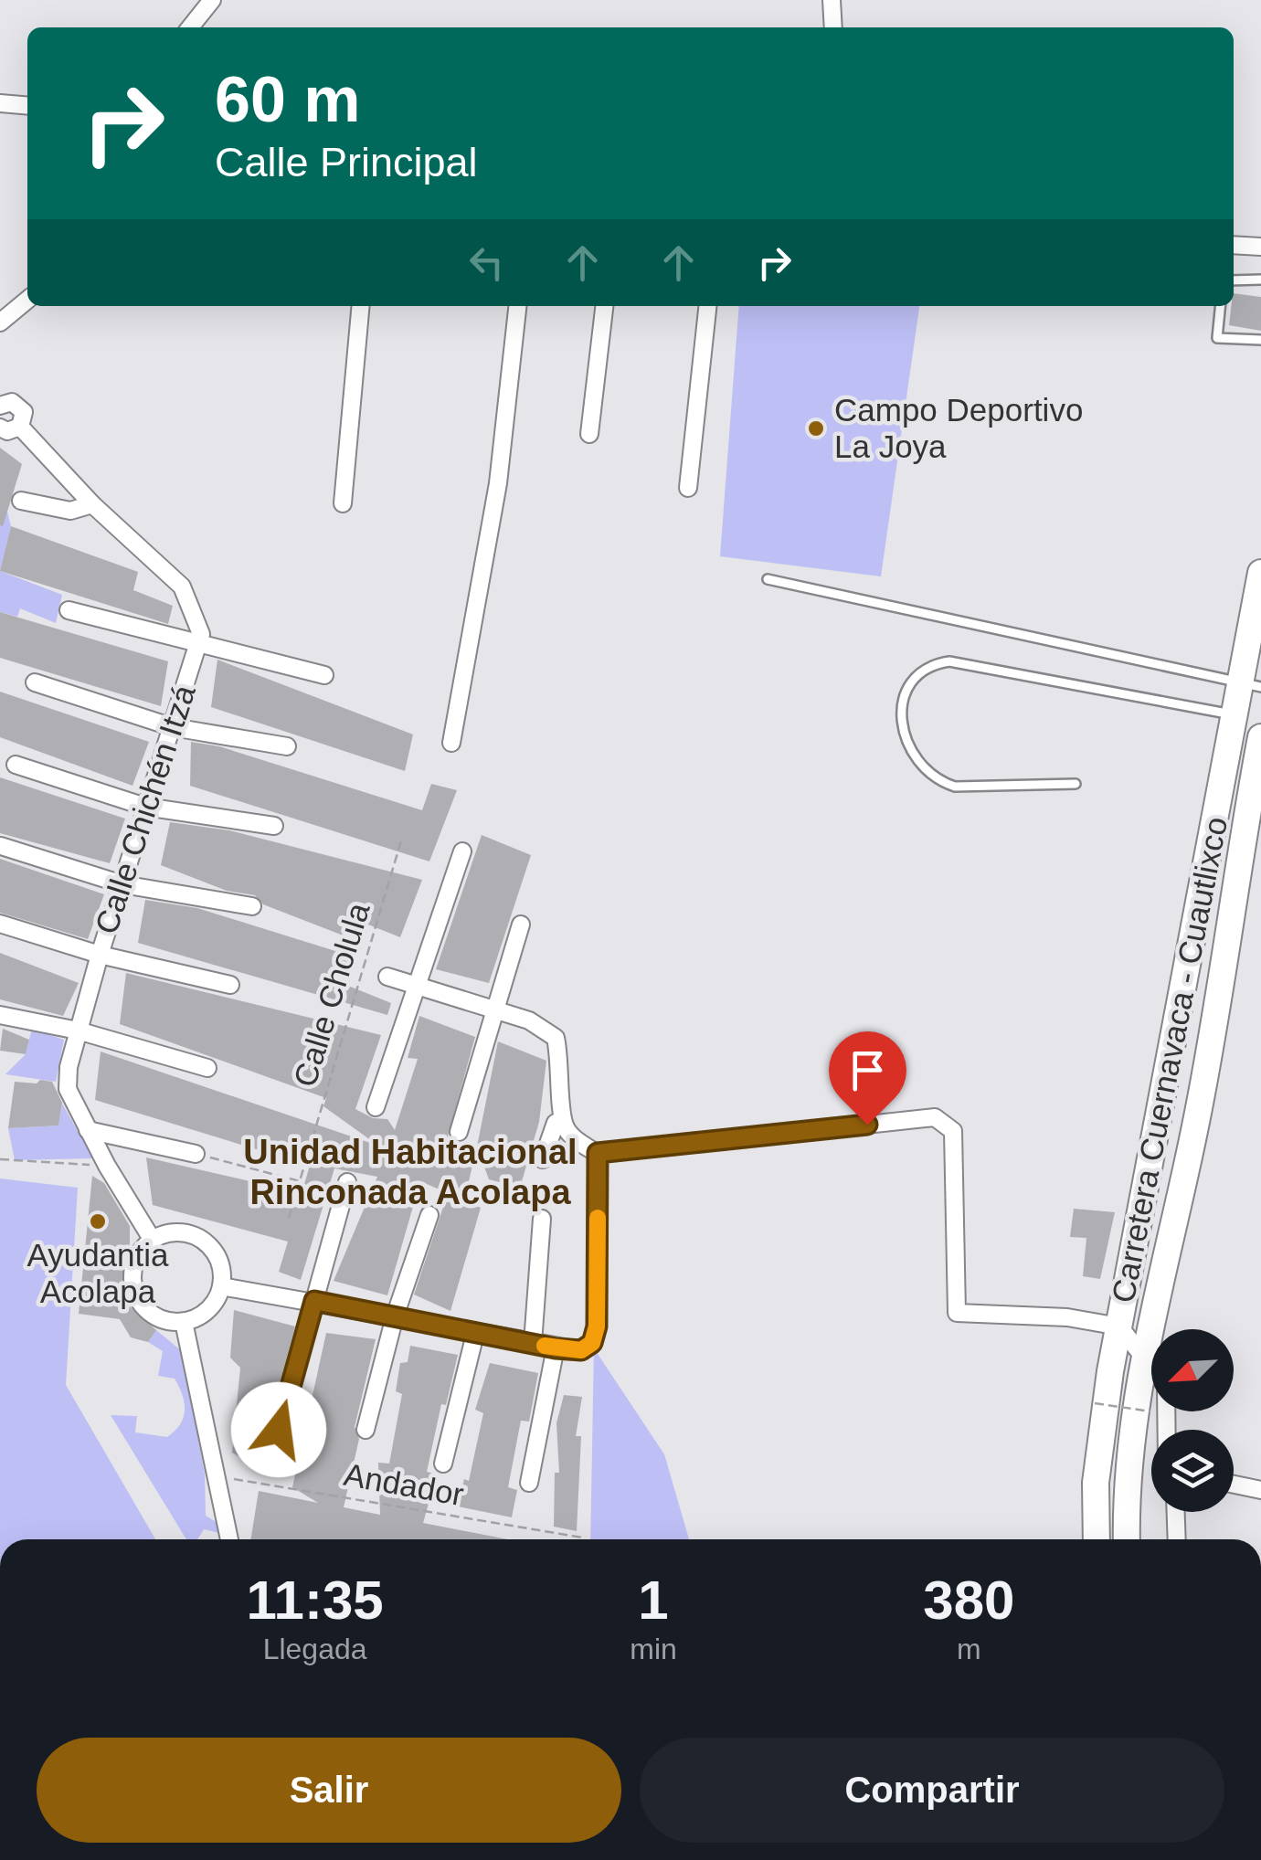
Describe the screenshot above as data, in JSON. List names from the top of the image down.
{
  "streets": {
    "main road": ["Carretera Cuernavaca - Cuautlixco"],
    "street": ["Calle Chichén Itzá"],
    "path": ["Calle Cholula", "Andador"]
  },
  "districts": ["Unidad Habitacional Rinconada Acolapa"],
  "places": ["Campo Deportivo La Joya", "Ayudantia Acolapa"],
  "north": "bottom left",
  "page": {
    "turn": ["60 m", "Calle Principal"],
    "eta": [
      "11:35",
      "Llegada",
      "1",
      "min",
      "380",
      "m"
    ],
    "buttons": ["Salir", "Compartir"]
  }
}
